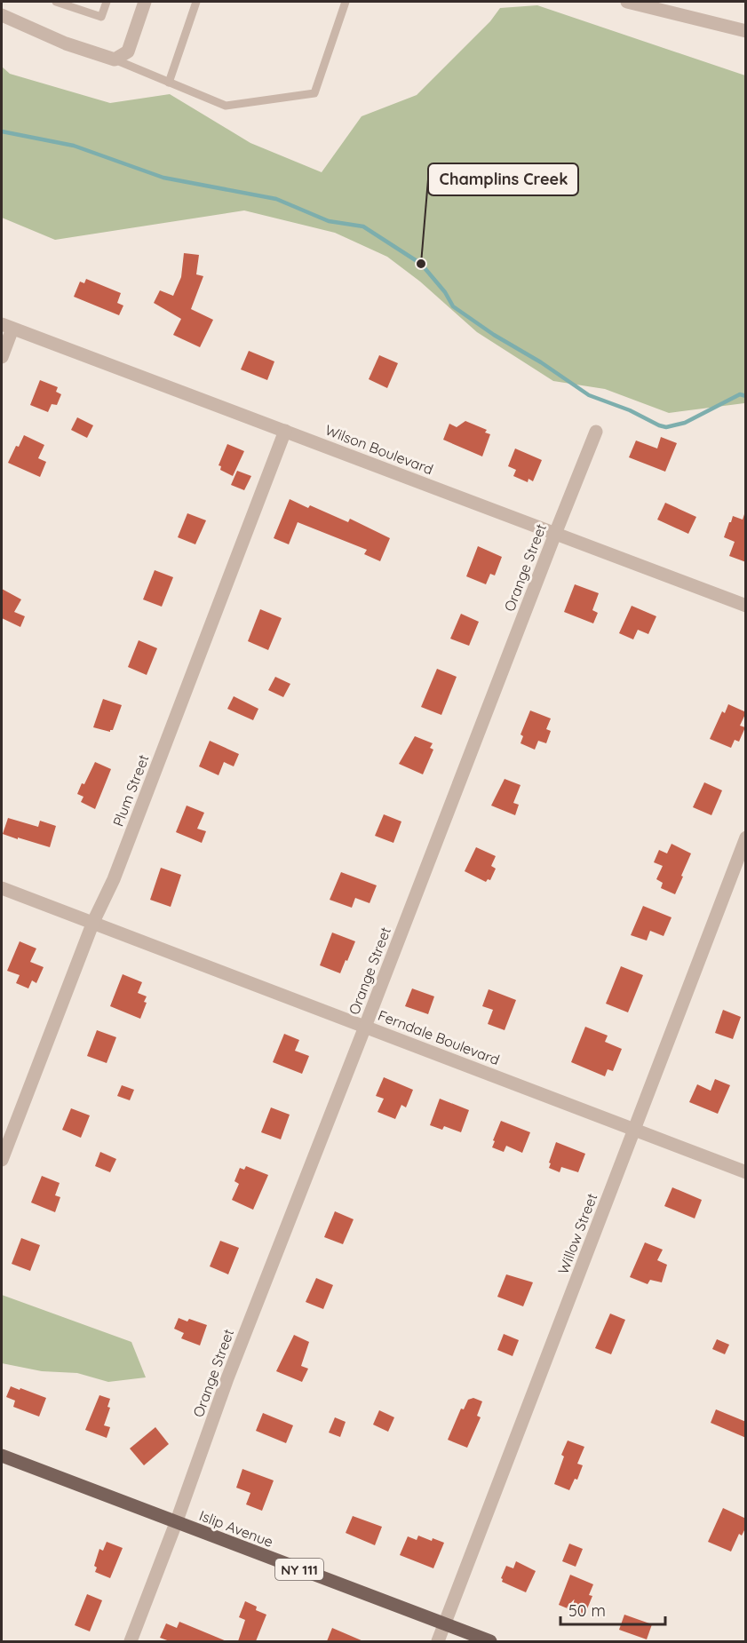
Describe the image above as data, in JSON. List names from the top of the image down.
{
  "streets": {
    "main road": ["Islip Avenue", "NY 111"],
    "street": [
      "Wilson Boulevard",
      "Orange Street",
      "Plum Street",
      "Ferndale Boulevard",
      "Willow Street"
    ]
  },
  "crossings": [
    ["Wilson Boulevard", "Orange Street"],
    ["Wilson Boulevard", "Plum Street"],
    ["Orange Street", "Ferndale Boulevard"],
    ["Orange Street", "Islip Avenue"],
    ["Plum Street", "Ferndale Boulevard"],
    ["Ferndale Boulevard", "Willow Street"],
    ["Willow Street", "Islip Avenue"]
  ],
  "places": ["Champlins Creek"],
  "scale_bar": "50 m"
}
